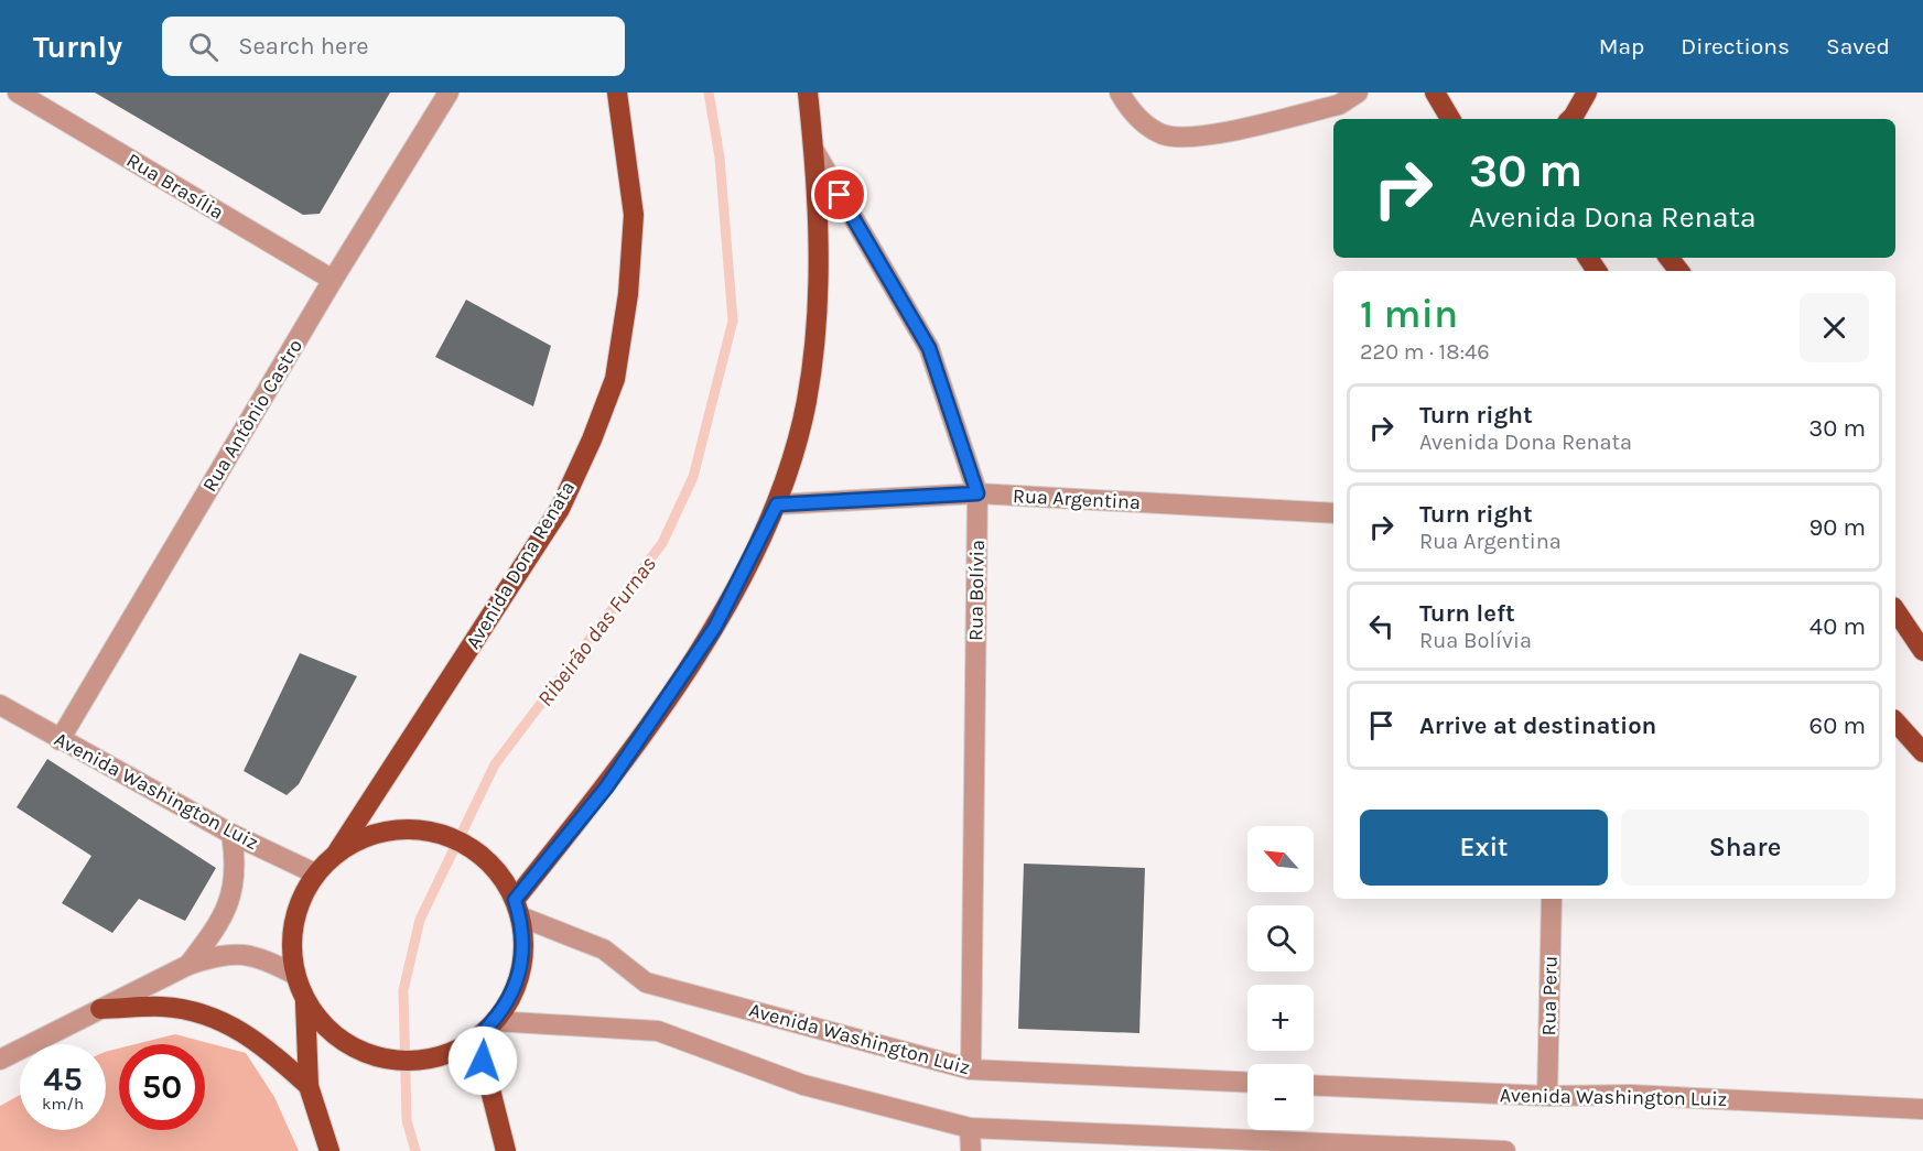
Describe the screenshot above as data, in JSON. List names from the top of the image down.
{
  "streets": {
    "main road": ["Avenida Dona Renata"],
    "street": [
      "Rua Brasília",
      "Rua Antônio Castro",
      "Rua Argentina",
      "Rua Bolívia",
      "Avenida Washington Luiz",
      "Rua Peru"
    ]
  },
  "crossings": [
    ["Rua Brasília", "Rua Antônio Castro"],
    ["Rua Antônio Castro", "Avenida Washington Luiz"],
    ["Rua Argentina", "Rua Bolívia"],
    ["Avenida Dona Renata", "Avenida Washington Luiz"],
    ["Rua Bolívia", "Avenida Washington Luiz"],
    ["Avenida Washington Luiz", "Rua Peru"]
  ],
  "water": ["Ribeirão das Furnas"],
  "north": "top left",
  "page": {
    "header": "Turnly",
    "search": "Search here",
    "nav": ["Map", "Directions", "Saved"],
    "turn": ["30 m", "Avenida Dona Renata"],
    "heading": ["1 min", "220 m · 18:46"],
    "list": [
      {
        "name": "Turn right",
        "note": "Avenida Dona Renata",
        "value": "30 m"
      },
      {
        "name": "Turn right",
        "note": "Rua Argentina",
        "value": "90 m"
      },
      {
        "name": "Turn left",
        "note": "Rua Bolívia",
        "value": "40 m"
      },
      {
        "name": "Arrive at destination",
        "value": "60 m"
      }
    ],
    "buttons": ["Exit", "Share"],
    "map_buttons": ["+", "−"],
    "speed": "45 km/h",
    "limit": "50"
  }
}
